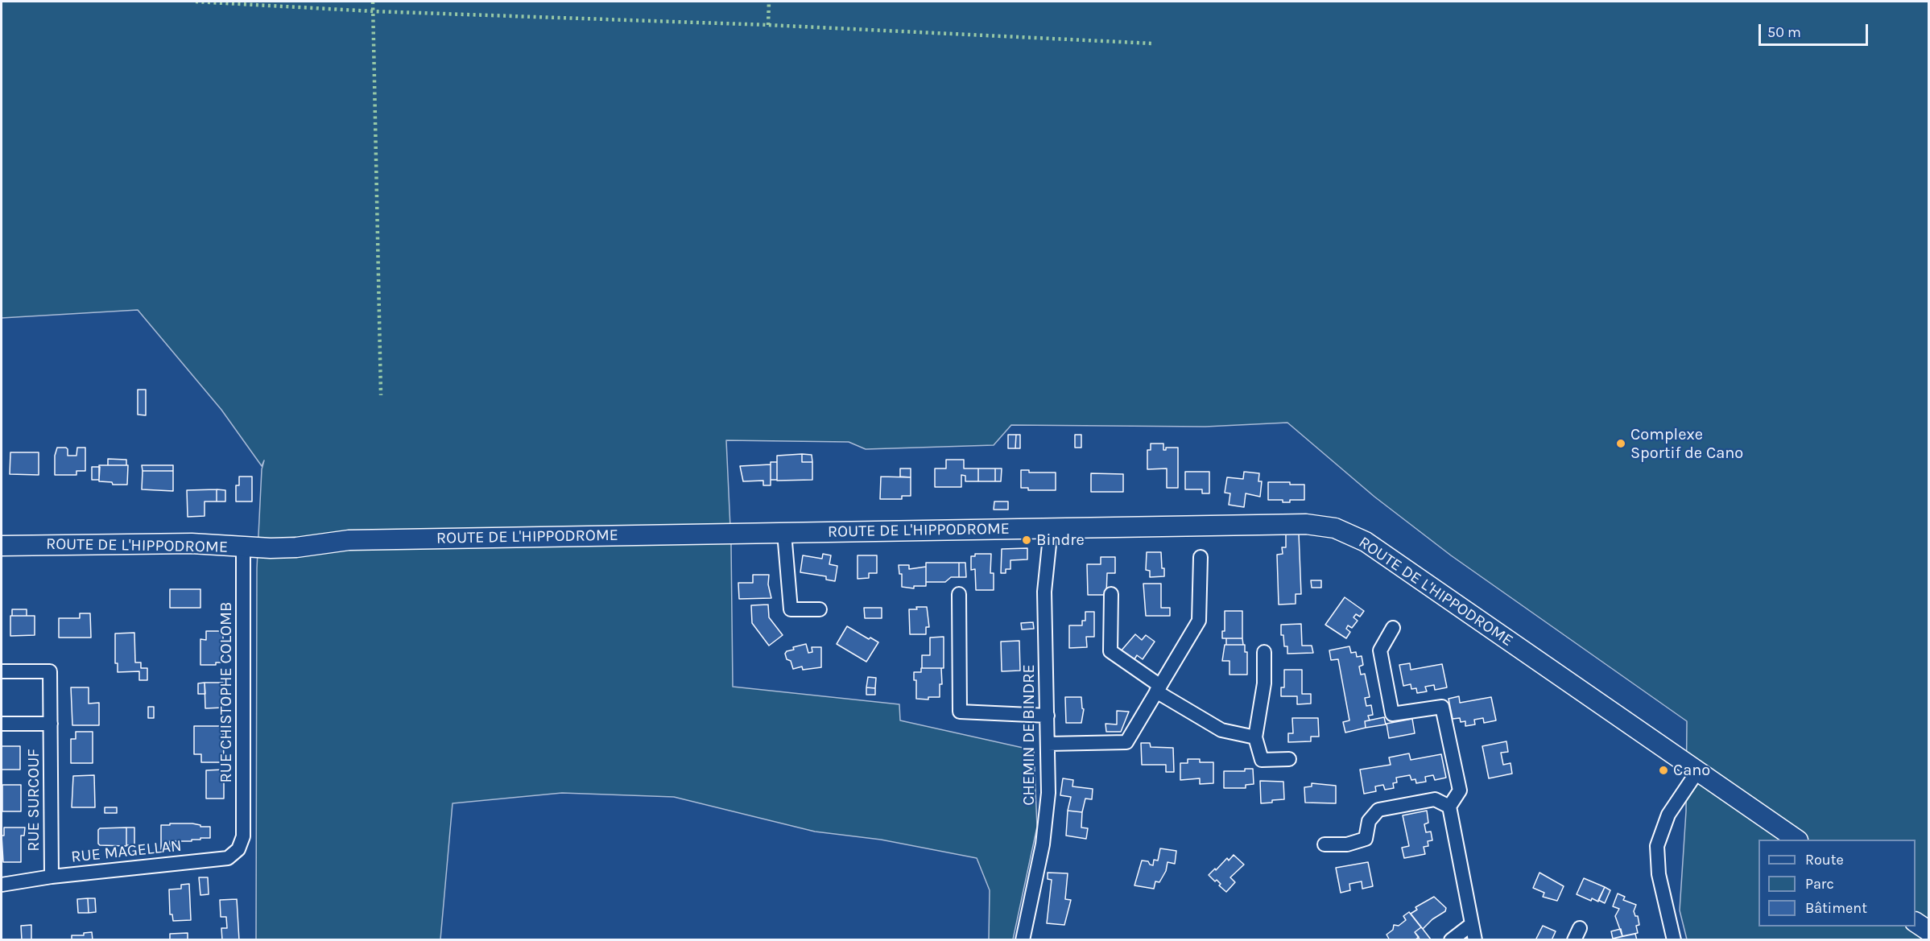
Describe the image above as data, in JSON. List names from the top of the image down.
{
  "streets": {
    "main road": ["ROUTE DE L'HIPPODROME"],
    "street": [
      "RUE CHISTOPHE COLOMB",
      "CHEMIN DE BINDRE",
      "RUE SURCOUF",
      "RUE MAGELLAN"
    ]
  },
  "crossings": [
    ["ROUTE DE L'HIPPODROME", "RUE CHISTOPHE COLOMB"],
    ["ROUTE DE L'HIPPODROME", "CHEMIN DE BINDRE"],
    ["RUE CHISTOPHE COLOMB", "RUE MAGELLAN"],
    ["RUE SURCOUF", "RUE MAGELLAN"]
  ],
  "places": ["Complexe Sportif de Cano", "Bindre", "Cano"],
  "legend": ["Route", "Parc", "Bâtiment"],
  "scale_bar": "50 m"
}
